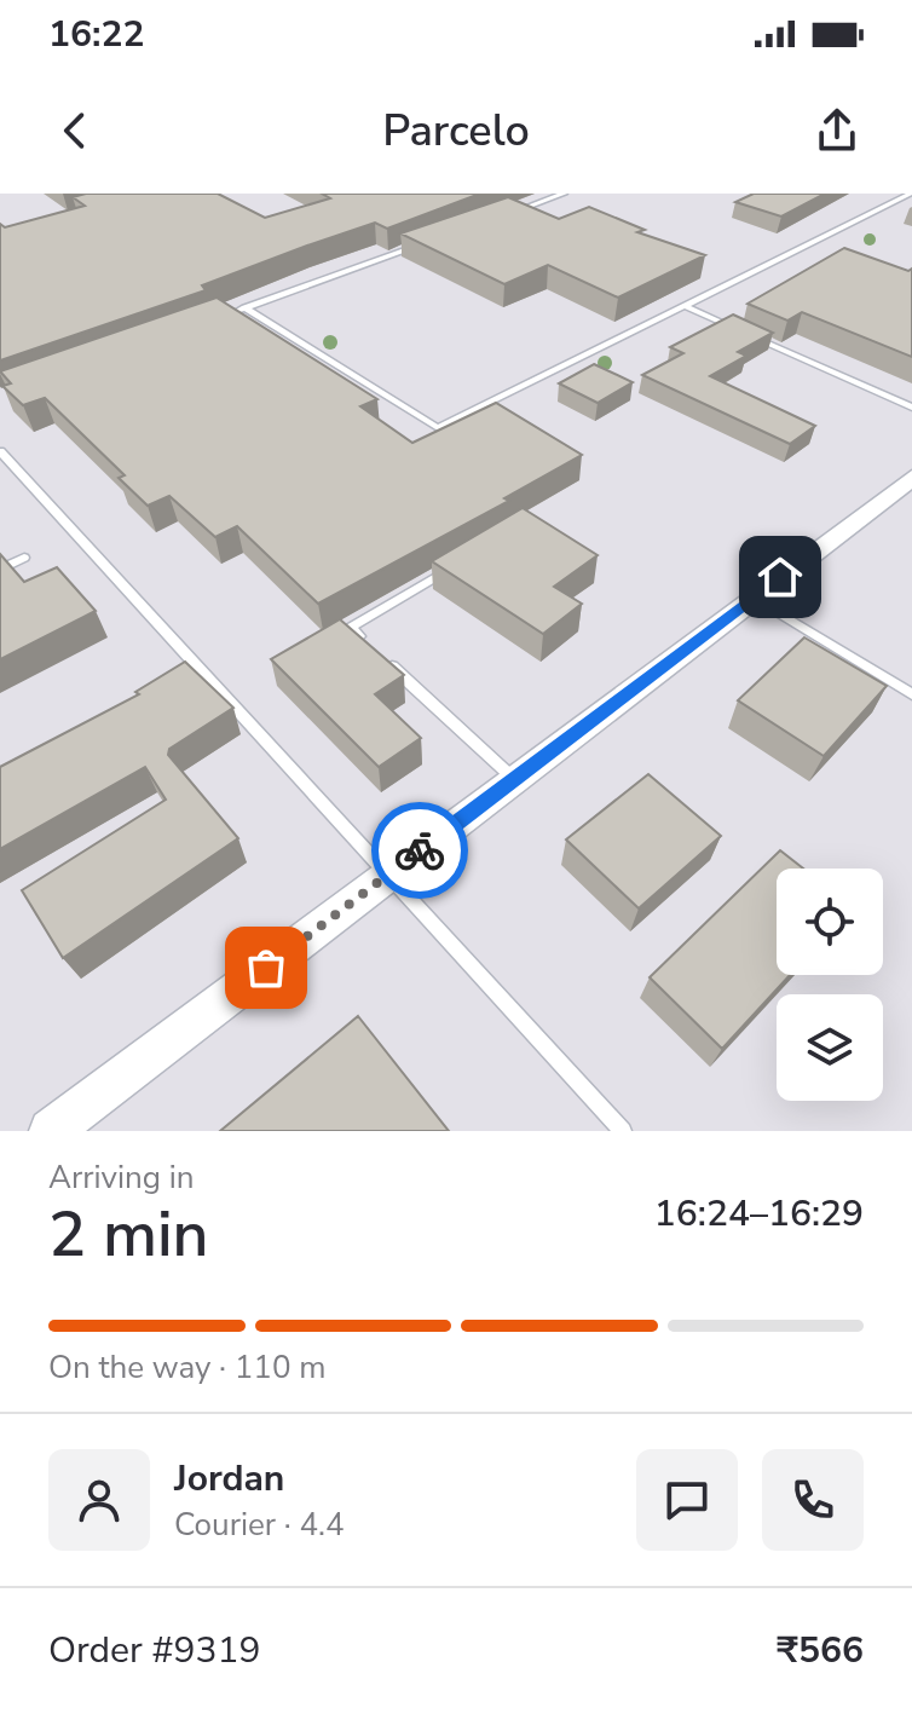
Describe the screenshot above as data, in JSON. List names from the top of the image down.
{
  "page": {
    "status": "16:22",
    "header": "Parcelo",
    "heading": ["2 min", "Arriving in", "16:24–16:29"],
    "panel": [
      "Jordan",
      "Courier · 4.4",
      "Order #9319",
      "₹566"
    ],
    "bar": "On the way · 110 m"
  }
}
